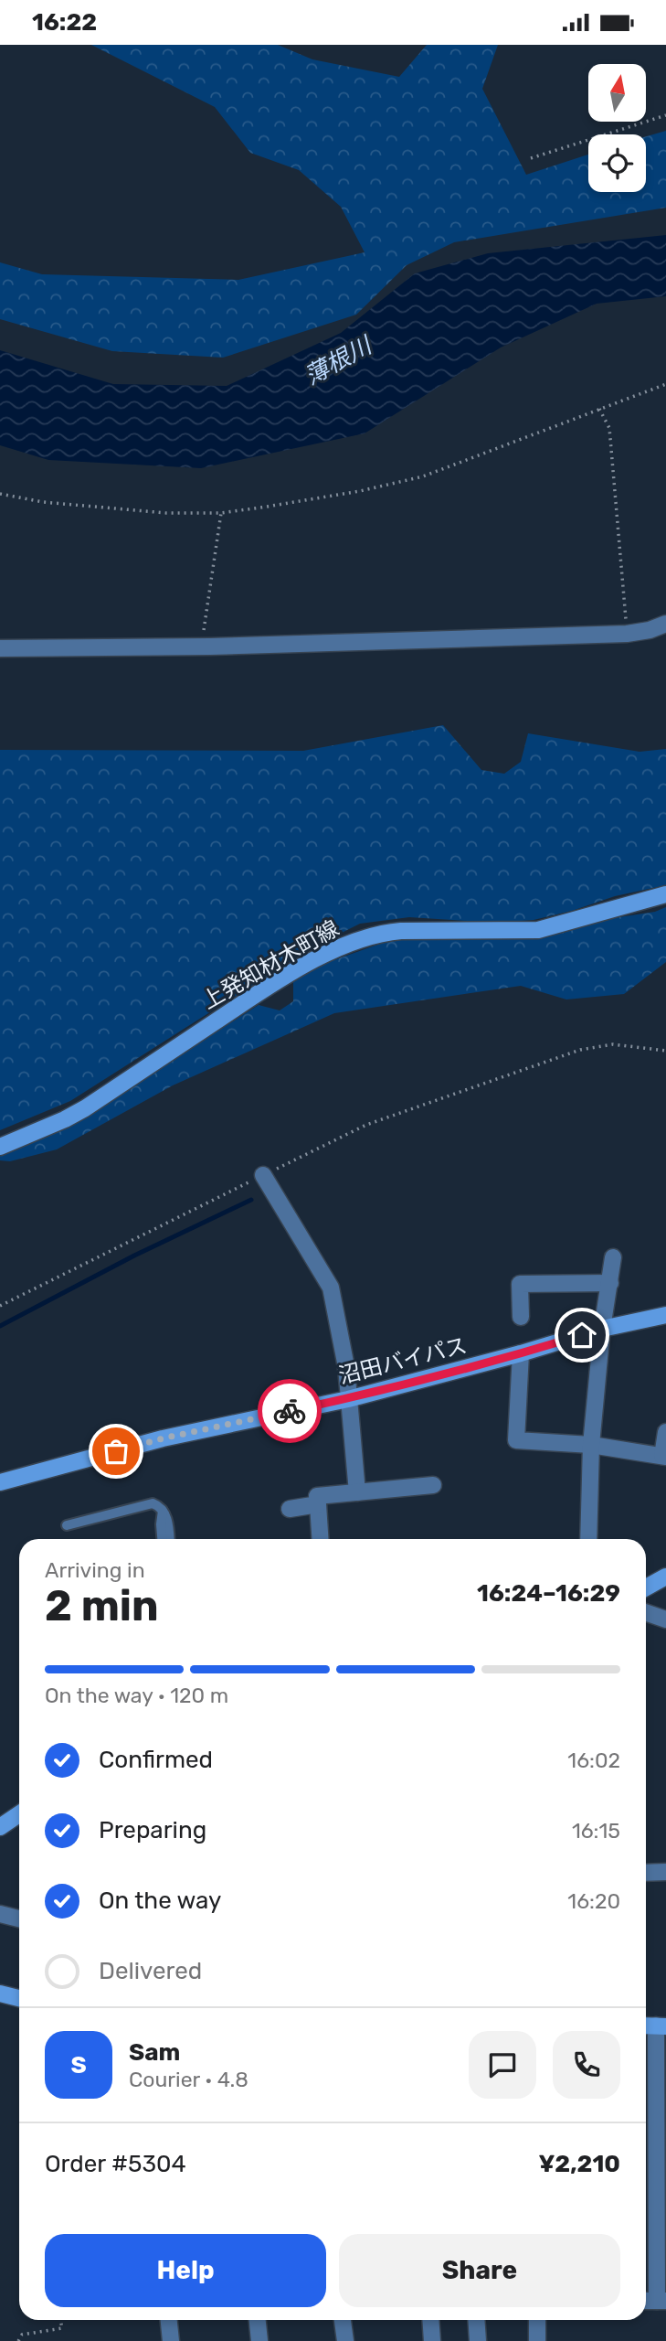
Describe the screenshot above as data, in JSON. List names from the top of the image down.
{
  "streets": {
    "street": ["上発知材木町線", "沼田バイパス"]
  },
  "water": ["薄根川"],
  "north": "top",
  "page": {
    "status": "16:22",
    "heading": ["2 min", "Arriving in", "16:24–16:29"],
    "panel": [
      "Sam",
      "Courier · 4.8",
      "Order #5304",
      "¥2,210"
    ],
    "bar": "On the way · 120 m",
    "list": [
      ["Confirmed", "16:02"],
      ["Preparing", "16:15"],
      ["On the way", "16:20"],
      "Delivered"
    ],
    "round": "S",
    "buttons": ["Help", "Share"]
  }
}
